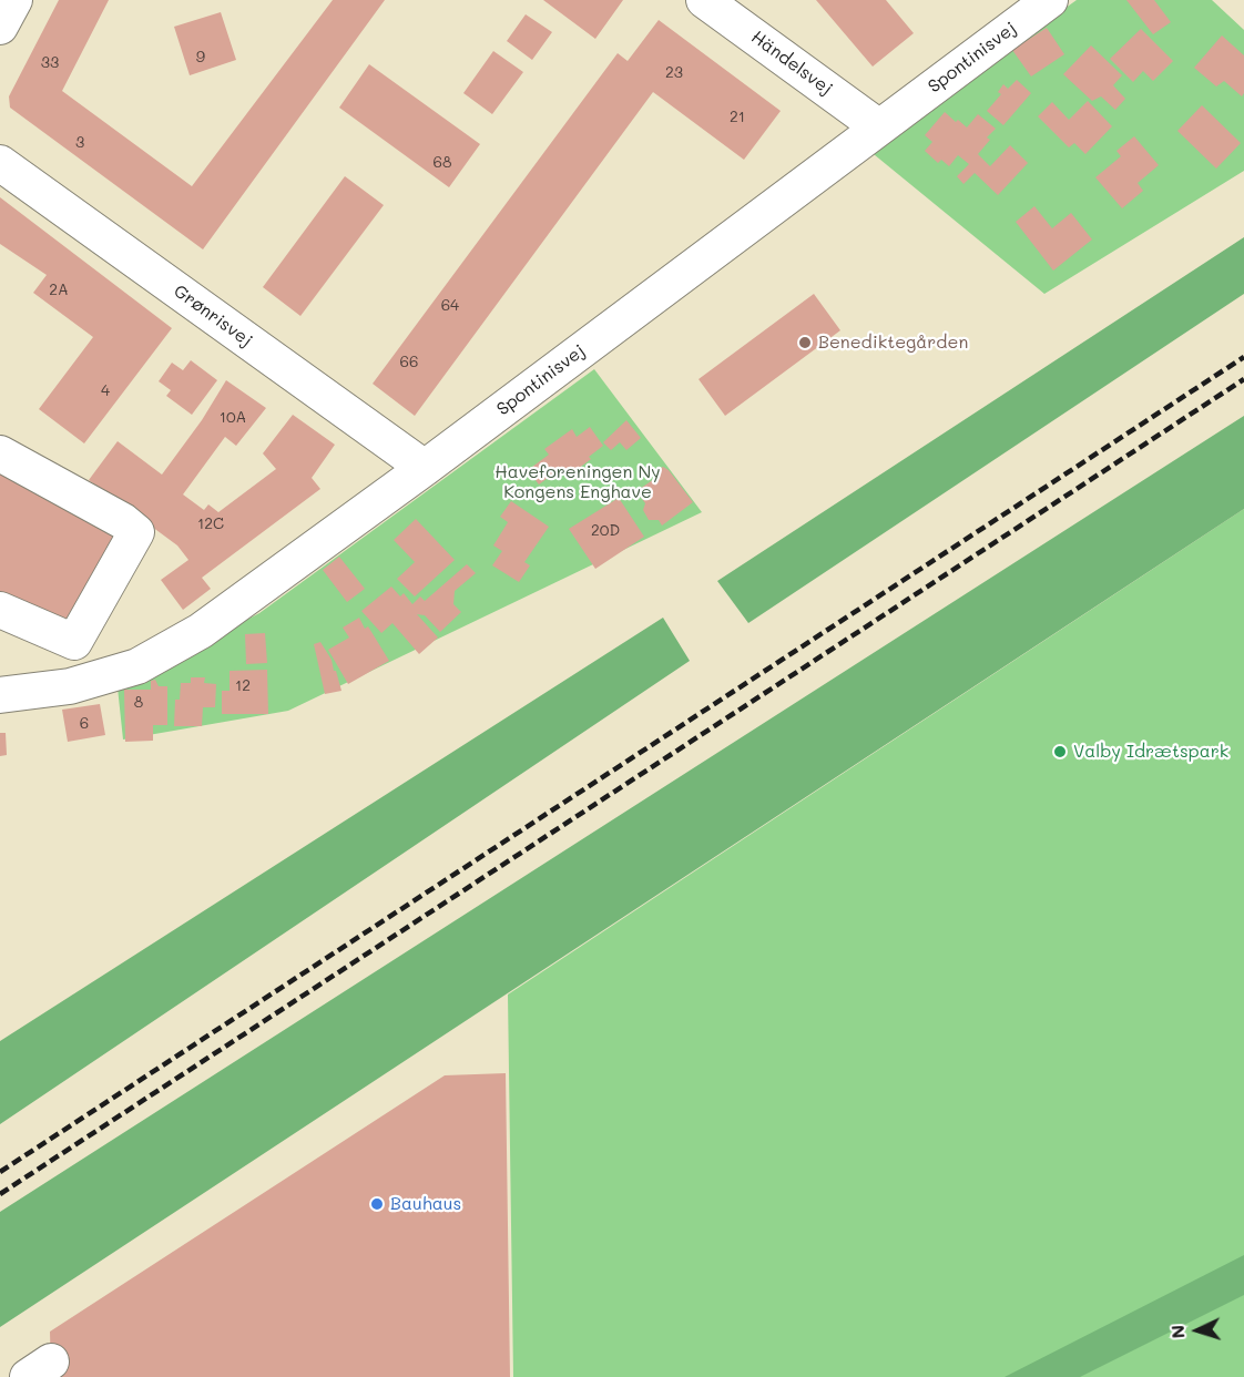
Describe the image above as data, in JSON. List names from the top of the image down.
{
  "streets": {
    "street": ["Spontinisvej", "Händelsvej", "Grønrisvej"]
  },
  "crossings": [
    ["Spontinisvej", "Händelsvej"],
    ["Spontinisvej", "Grønrisvej"]
  ],
  "parks": ["Haveforeningen Ny Kongens Enghave"],
  "places": ["Benediktegården", "Valby Idrætspark", "Bauhaus"],
  "house_numbers": [
    "9",
    "33",
    "23",
    "21",
    "3",
    "68",
    "2A",
    "64",
    "66",
    "4",
    "10A",
    "12C",
    "20D",
    "12",
    "8",
    "6"
  ],
  "north": "left"
}
